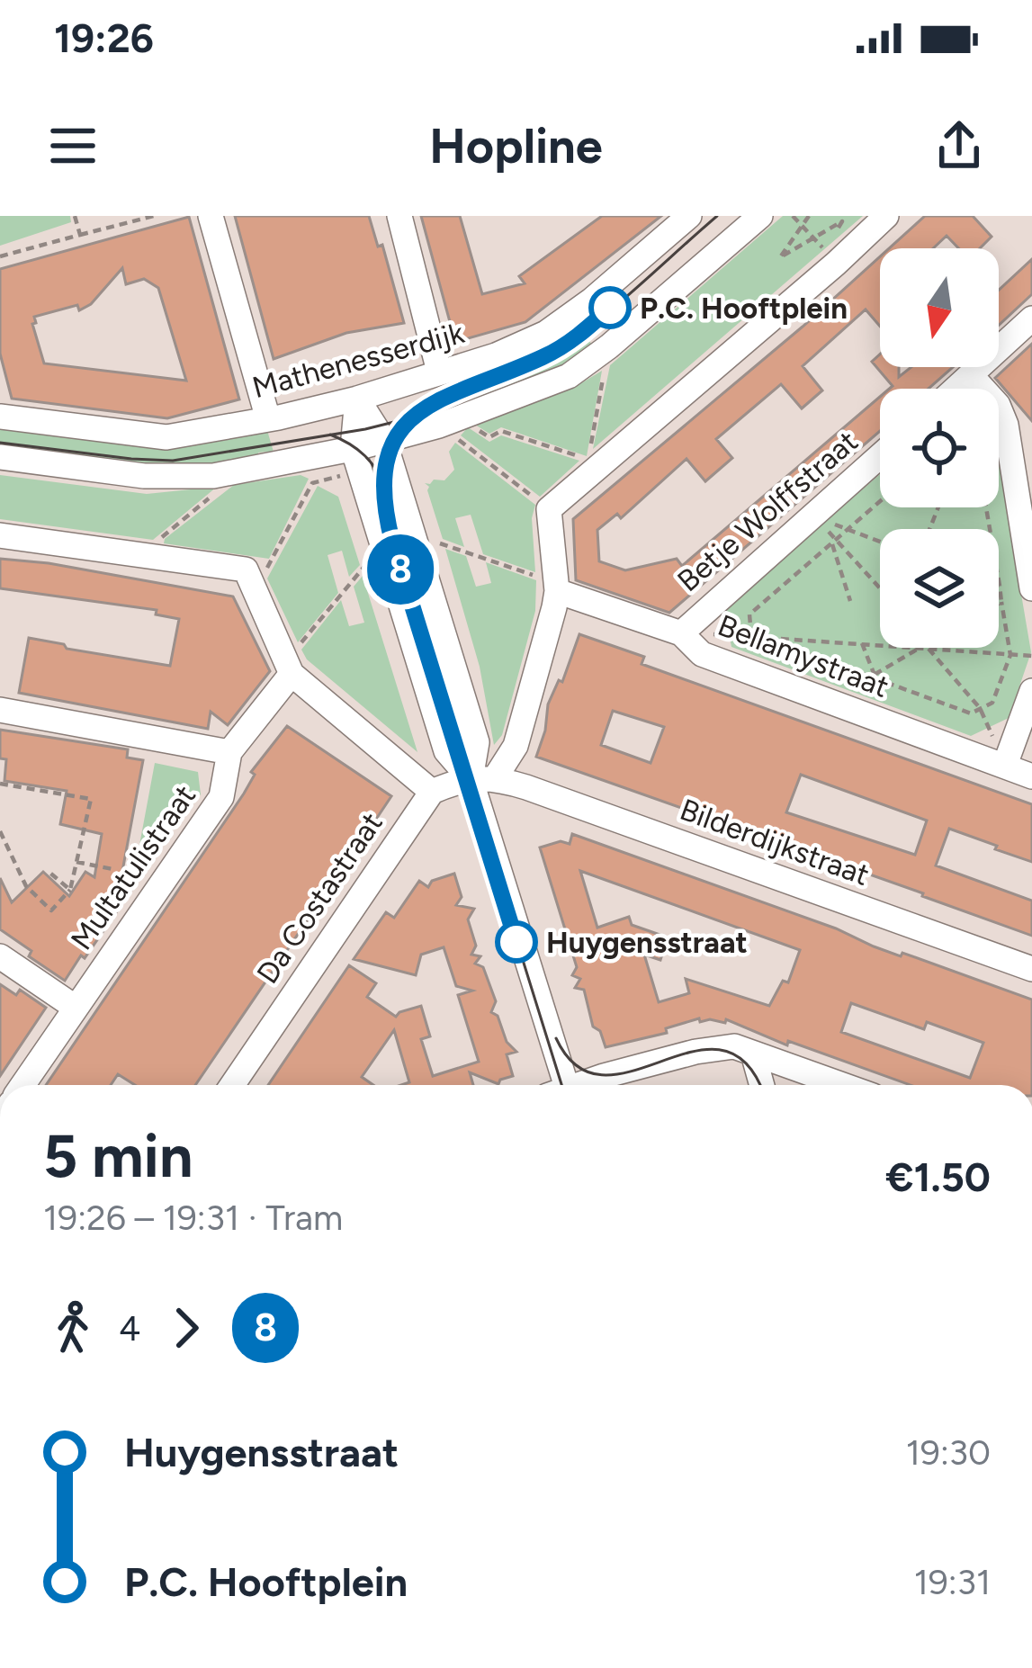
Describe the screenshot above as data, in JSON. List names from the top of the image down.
{
  "streets": {
    "street": [
      "Mathenesserdijk",
      "Betje Wolffstraat",
      "Bellamystraat",
      "Bilderdijkstraat",
      "Multatulistraat",
      "Da Costastraat"
    ]
  },
  "crossings": [
    ["Betje Wolffstraat", "Bellamystraat"]
  ],
  "places": ["P.C. Hooftplein", "Huygensstraat"],
  "lines": ["tram line 8"],
  "north": "bottom",
  "page": {
    "status": "19:26",
    "header": "Hopline",
    "on_map": "8",
    "heading": ["5 min", "19:26 – 19:31 · Tram", "€1.50"],
    "legs": ["4", "8"],
    "list": [
      {
        "name": "Huygensstraat",
        "value": "19:30"
      },
      {
        "name": "P.C. Hooftplein",
        "value": "19:31"
      }
    ]
  }
}
